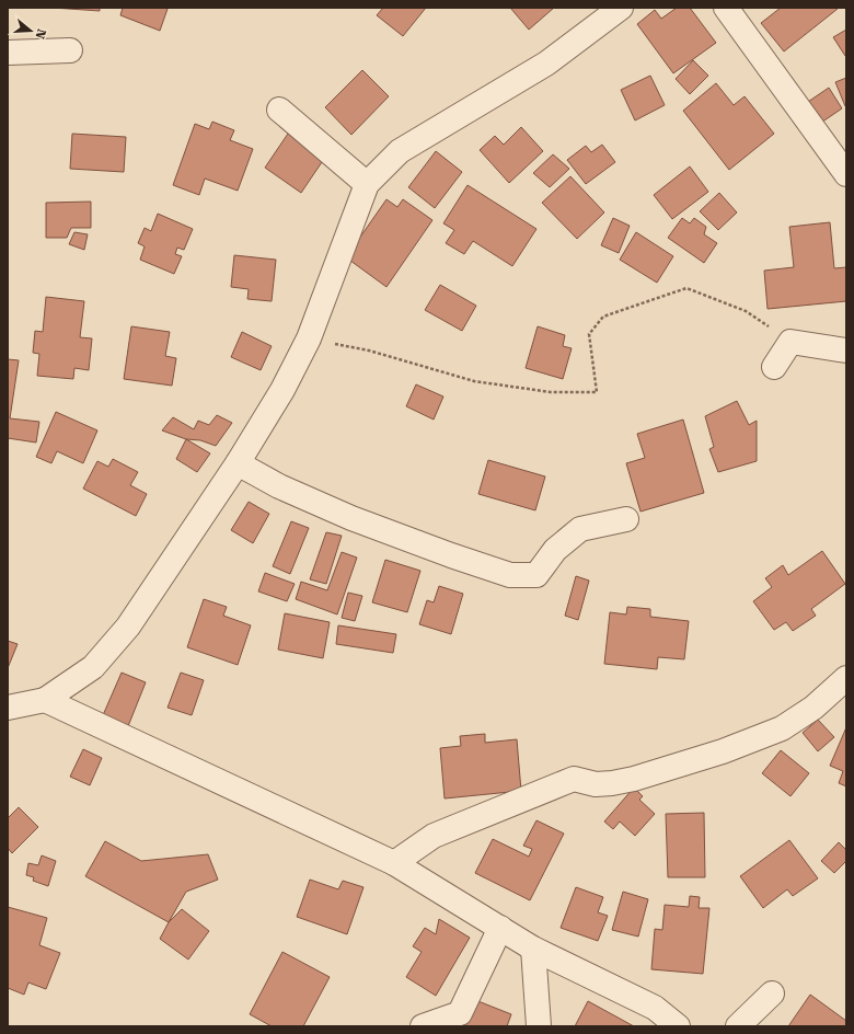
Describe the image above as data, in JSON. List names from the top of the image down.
{
  "north": "right"
}
